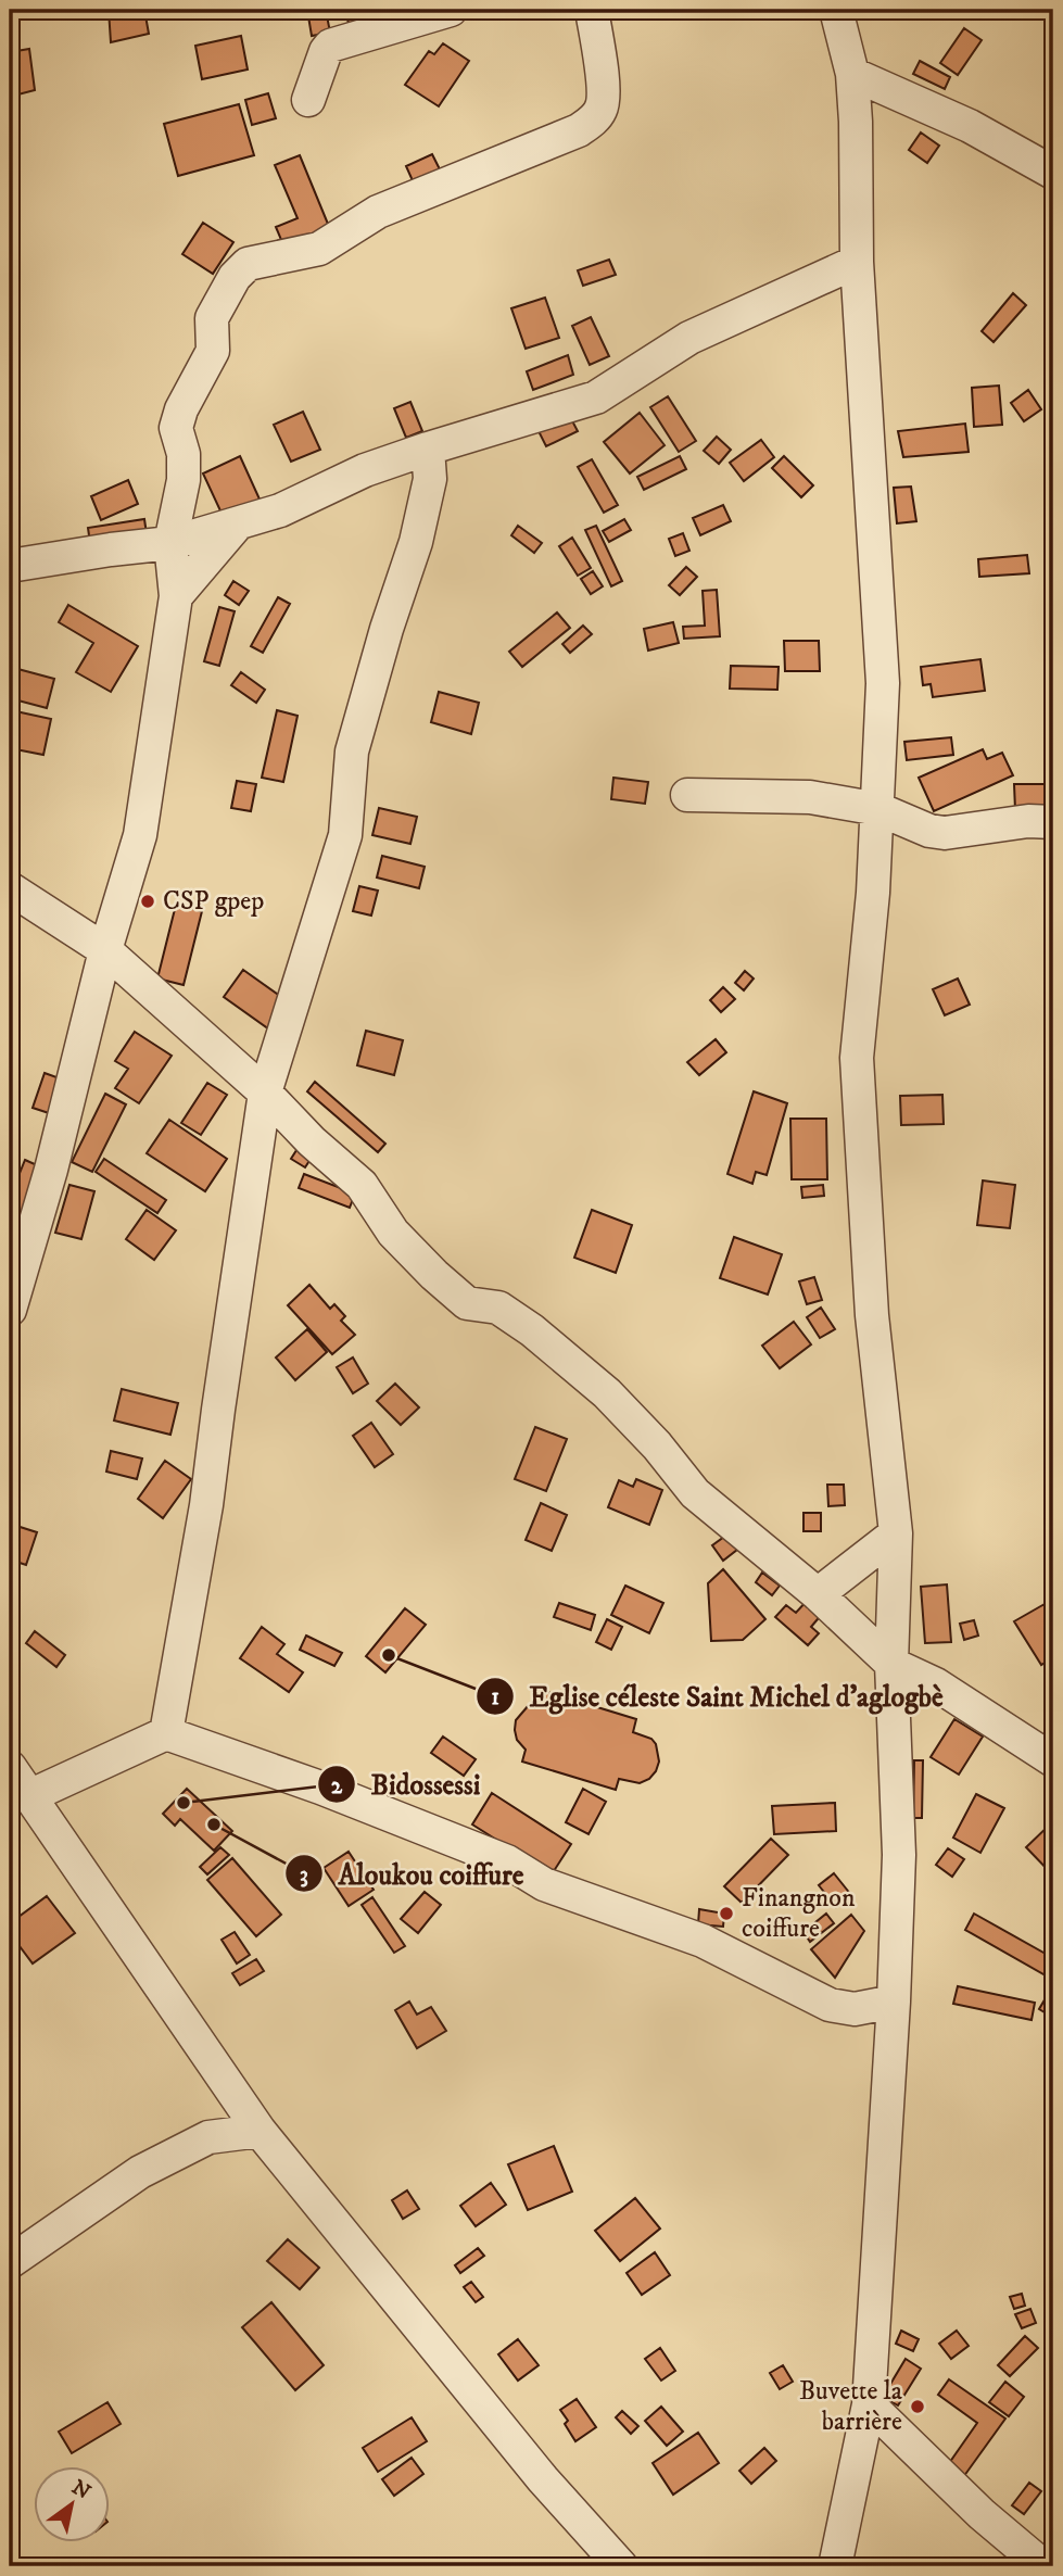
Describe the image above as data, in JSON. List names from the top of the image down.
{
  "places": [
    "CSP gpep",
    "Eglise céleste Saint Michel d'aglogbè",
    "Bidossessi",
    "Aloukou coiffure",
    "Finangnon coiffure",
    "Buvette la barrière"
  ],
  "north": "top right"
}
